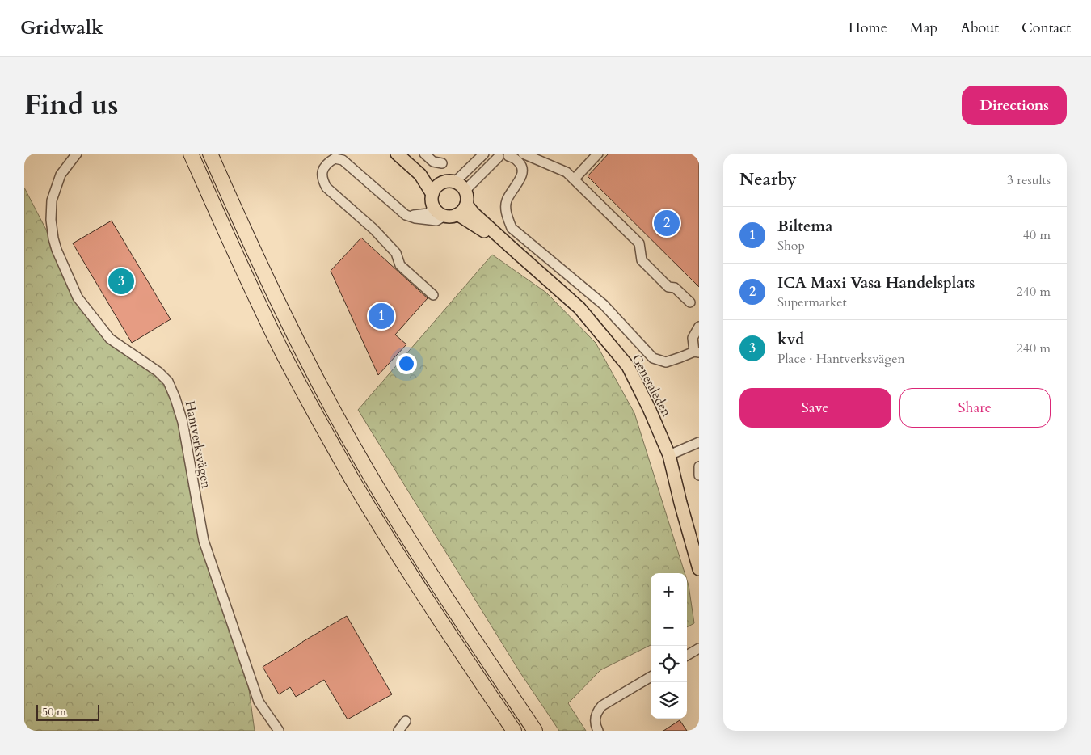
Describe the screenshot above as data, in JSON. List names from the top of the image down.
{
  "streets": {
    "main road": ["Genetaleden"],
    "street": ["Hantverksvägen"]
  },
  "scale_bar": "50 m",
  "page": {
    "header": "Gridwalk",
    "nav": [
      "Home",
      "Map",
      "About",
      "Contact"
    ],
    "title": "Find us",
    "buttons": [
      "Directions",
      ["Save", "Share"]
    ],
    "heading": ["Nearby", "3 results"],
    "list": [
      {
        "mark": "1",
        "name": "Biltema",
        "note": "Shop",
        "value": "40 m"
      },
      {
        "mark": "2",
        "name": "ICA Maxi Vasa Handelsplats",
        "note": "Supermarket",
        "value": "240 m"
      },
      {
        "mark": "3",
        "name": "kvd",
        "note": "Place · Hantverksvägen",
        "value": "240 m"
      }
    ],
    "pins": ["2", "3", "1"],
    "map_buttons": ["+", "−"],
    "scale": "50 m"
  }
}
